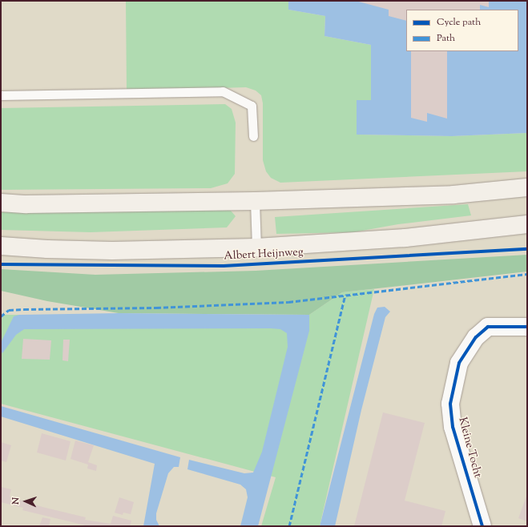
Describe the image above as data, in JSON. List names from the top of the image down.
{
  "streets": {
    "main road": ["Albert Heijnweg"],
    "street": ["Kleine Tocht"]
  },
  "legend": ["Cycle path", "Path"],
  "north": "left"
}
